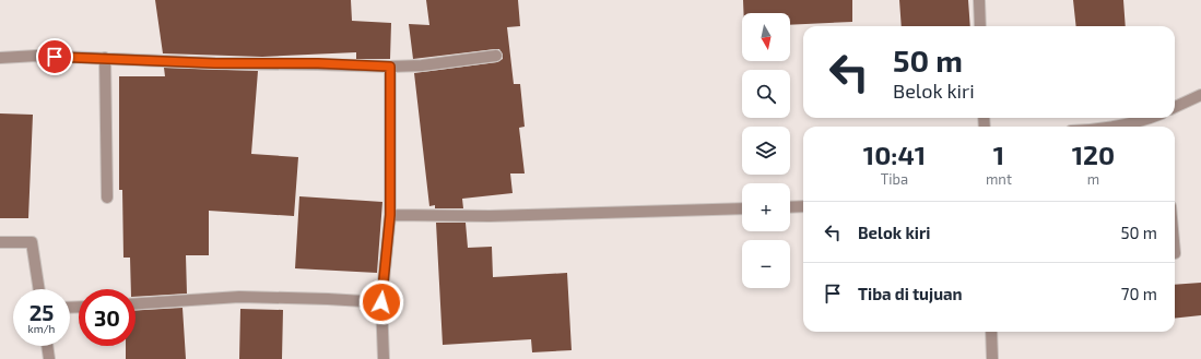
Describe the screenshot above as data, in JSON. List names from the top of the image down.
{
  "north": "bottom",
  "page": {
    "map_buttons": ["+", "−"],
    "turn": ["50 m", "Belok kiri"],
    "eta": [
      "10:41",
      "Tiba",
      "1",
      "mnt",
      "120",
      "m"
    ],
    "list": [
      {
        "name": "Belok kiri",
        "value": "50 m"
      },
      {
        "name": "Tiba di tujuan",
        "value": "70 m"
      }
    ],
    "speed": "25 km/h",
    "limit": "30"
  }
}
